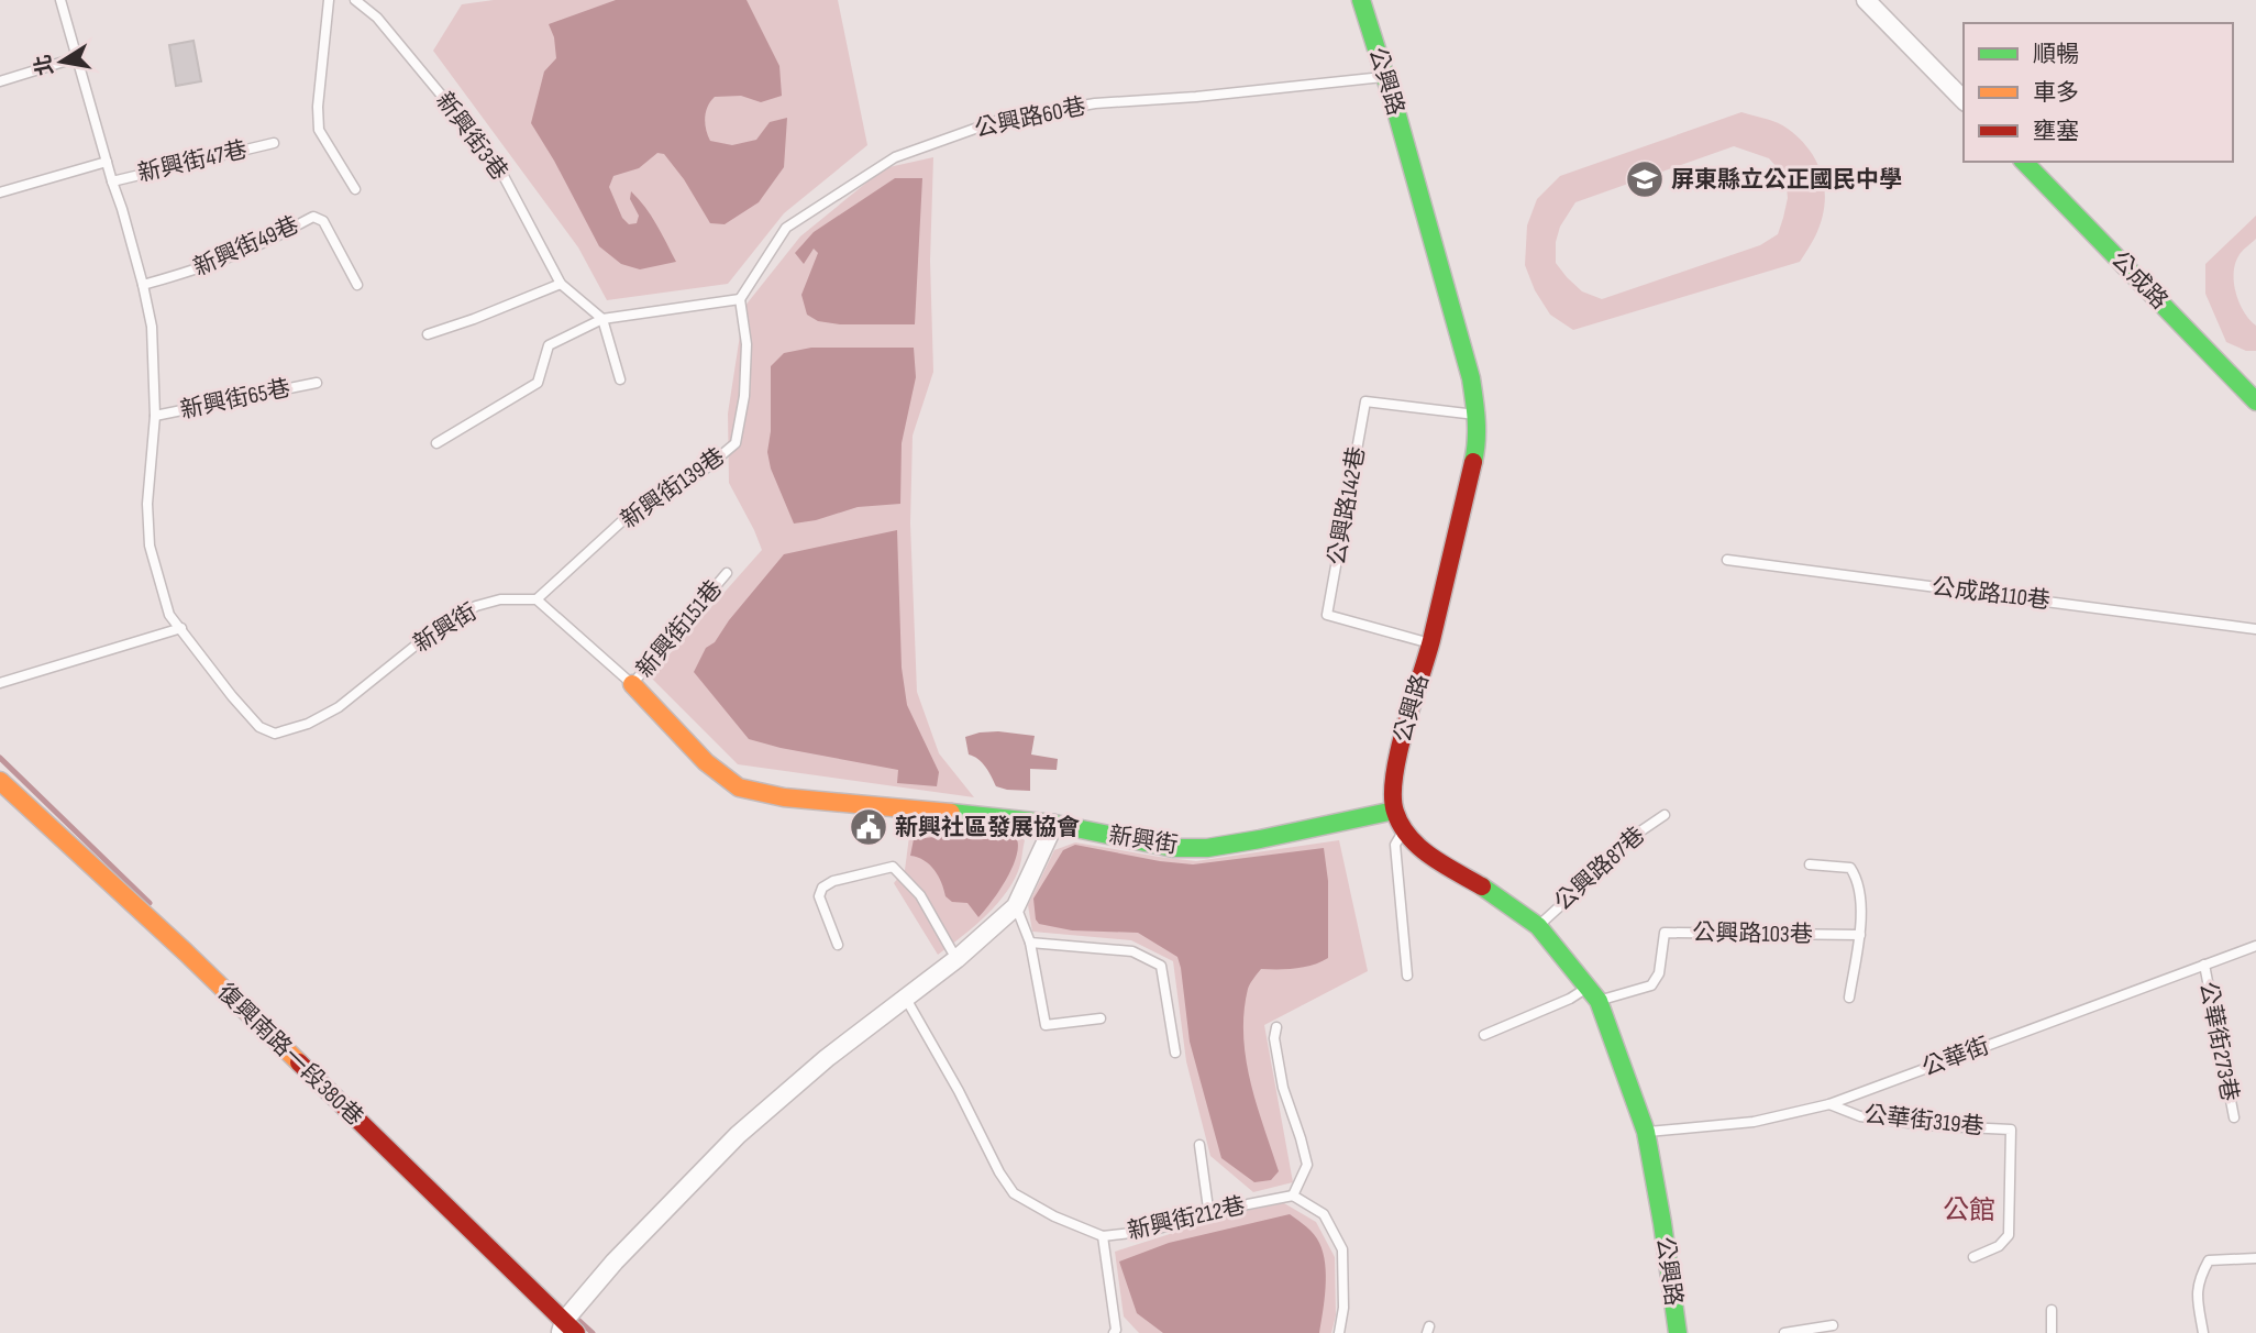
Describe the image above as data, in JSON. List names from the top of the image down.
{
  "streets": {
    "street": [
      "公興路",
      "公成路",
      "新興街",
      "復興南路一段380巷"
    ],
    "lane": [
      "公興路60巷",
      "新興街3巷",
      "新興街47巷",
      "新興街49巷",
      "新興街65巷",
      "新興街139巷",
      "公興路142巷",
      "公成路110巷",
      "新興街151巷",
      "公興路87巷",
      "公興路103巷",
      "公華街273巷",
      "公華街",
      "公華街319巷",
      "新興街212巷"
    ]
  },
  "crossings": [
    ["公興路", "公興路60巷"],
    ["公興路", "公興路142巷"],
    ["公興路", "新興街"],
    ["公興路", "公興路87巷"],
    ["公興路", "公興路103巷"],
    ["公興路", "公華街"],
    ["公興路60巷", "新興街139巷"],
    ["新興街47巷", "新興街"],
    ["新興街49巷", "新興街"],
    ["新興街65巷", "新興街"],
    ["新興街139巷", "新興街"],
    ["新興街", "新興街151巷"],
    ["公華街273巷", "公華街"],
    ["公華街", "公華街319巷"]
  ],
  "districts": ["公館"],
  "places": {
    "school or university": ["屏東縣立公正國民中學"],
    "public building": ["新興社區發展協會"]
  },
  "legend": ["順暢", "車多", "壅塞"],
  "north": "left"
}
